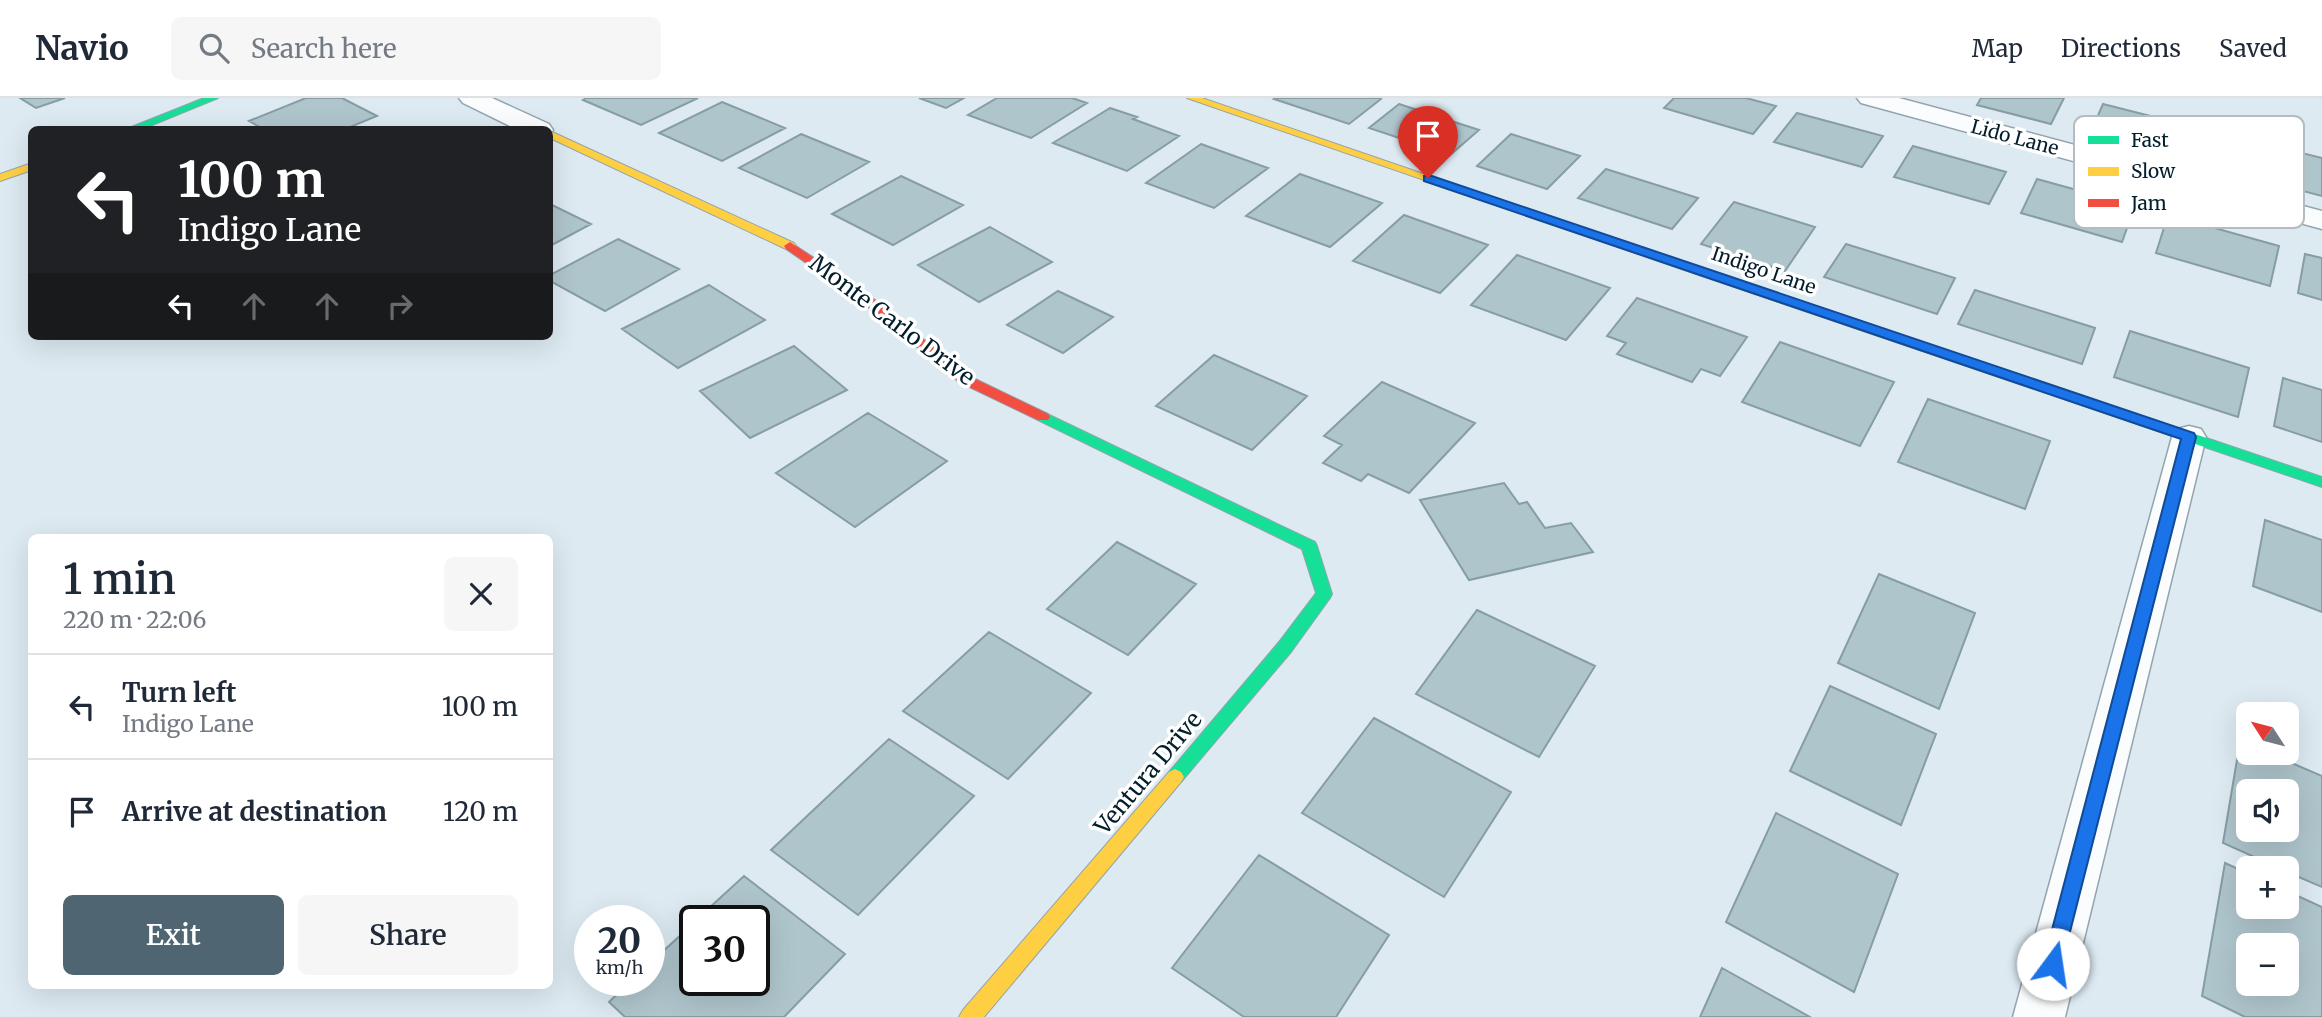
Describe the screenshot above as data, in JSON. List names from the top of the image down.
{
  "streets": {
    "street": [
      "Lido Lane",
      "Indigo Lane",
      "Monte Carlo Drive",
      "Ventura Drive"
    ]
  },
  "crossings": [
    ["Monte Carlo Drive", "Ventura Drive"]
  ],
  "legend": ["Fast", "Slow", "Jam"],
  "north": "top left",
  "page": {
    "header": "Navio",
    "search": "Search here",
    "nav": ["Map", "Directions", "Saved"],
    "turn": ["100 m", "Indigo Lane"],
    "heading": ["1 min", "220 m · 22:06"],
    "list": [
      {
        "name": "Turn left",
        "note": "Indigo Lane",
        "value": "100 m"
      },
      {
        "name": "Arrive at destination",
        "value": "120 m"
      }
    ],
    "map_buttons": ["+", "−"],
    "buttons": ["Exit", "Share"],
    "speed": "20 km/h",
    "limit": "30"
  }
}
